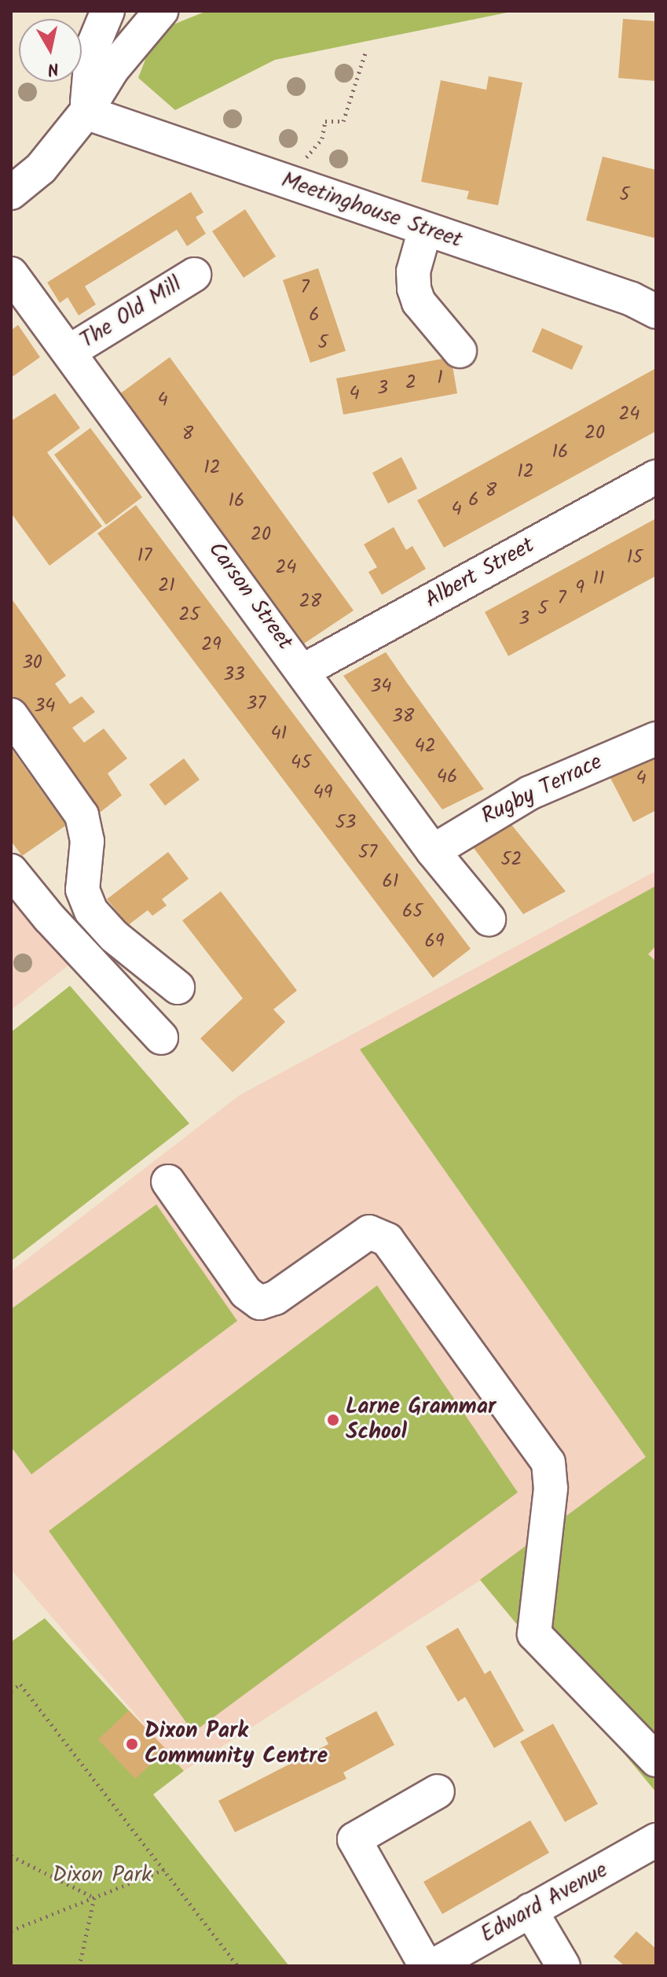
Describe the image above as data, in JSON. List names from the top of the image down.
{
  "streets": {
    "street": [
      "Meetinghouse Street",
      "The Old Mill",
      "Albert Street",
      "Carson Street",
      "Rugby Terrace",
      "Edward Avenue"
    ]
  },
  "crossings": [
    ["The Old Mill", "Carson Street"],
    ["Albert Street", "Carson Street"],
    ["Carson Street", "Rugby Terrace"]
  ],
  "parks": ["Dixon Park"],
  "places": ["Larne Grammar School", "Dixon Park Community Centre"],
  "house_numbers": [
    "5",
    "7",
    "6",
    "5",
    "1",
    "2",
    "3",
    "4",
    "4",
    "24",
    "20",
    "8",
    "16",
    "12",
    "12",
    "8",
    "6",
    "16",
    "4",
    "20",
    "17",
    "15",
    "24",
    "11",
    "21",
    "9",
    "7",
    "28",
    "5",
    "25",
    "3",
    "29",
    "30",
    "33",
    "34",
    "37",
    "34",
    "38",
    "41",
    "42",
    "45",
    "46",
    "4",
    "49",
    "53",
    "57",
    "52",
    "61",
    "65",
    "69"
  ],
  "north": "bottom"
}
